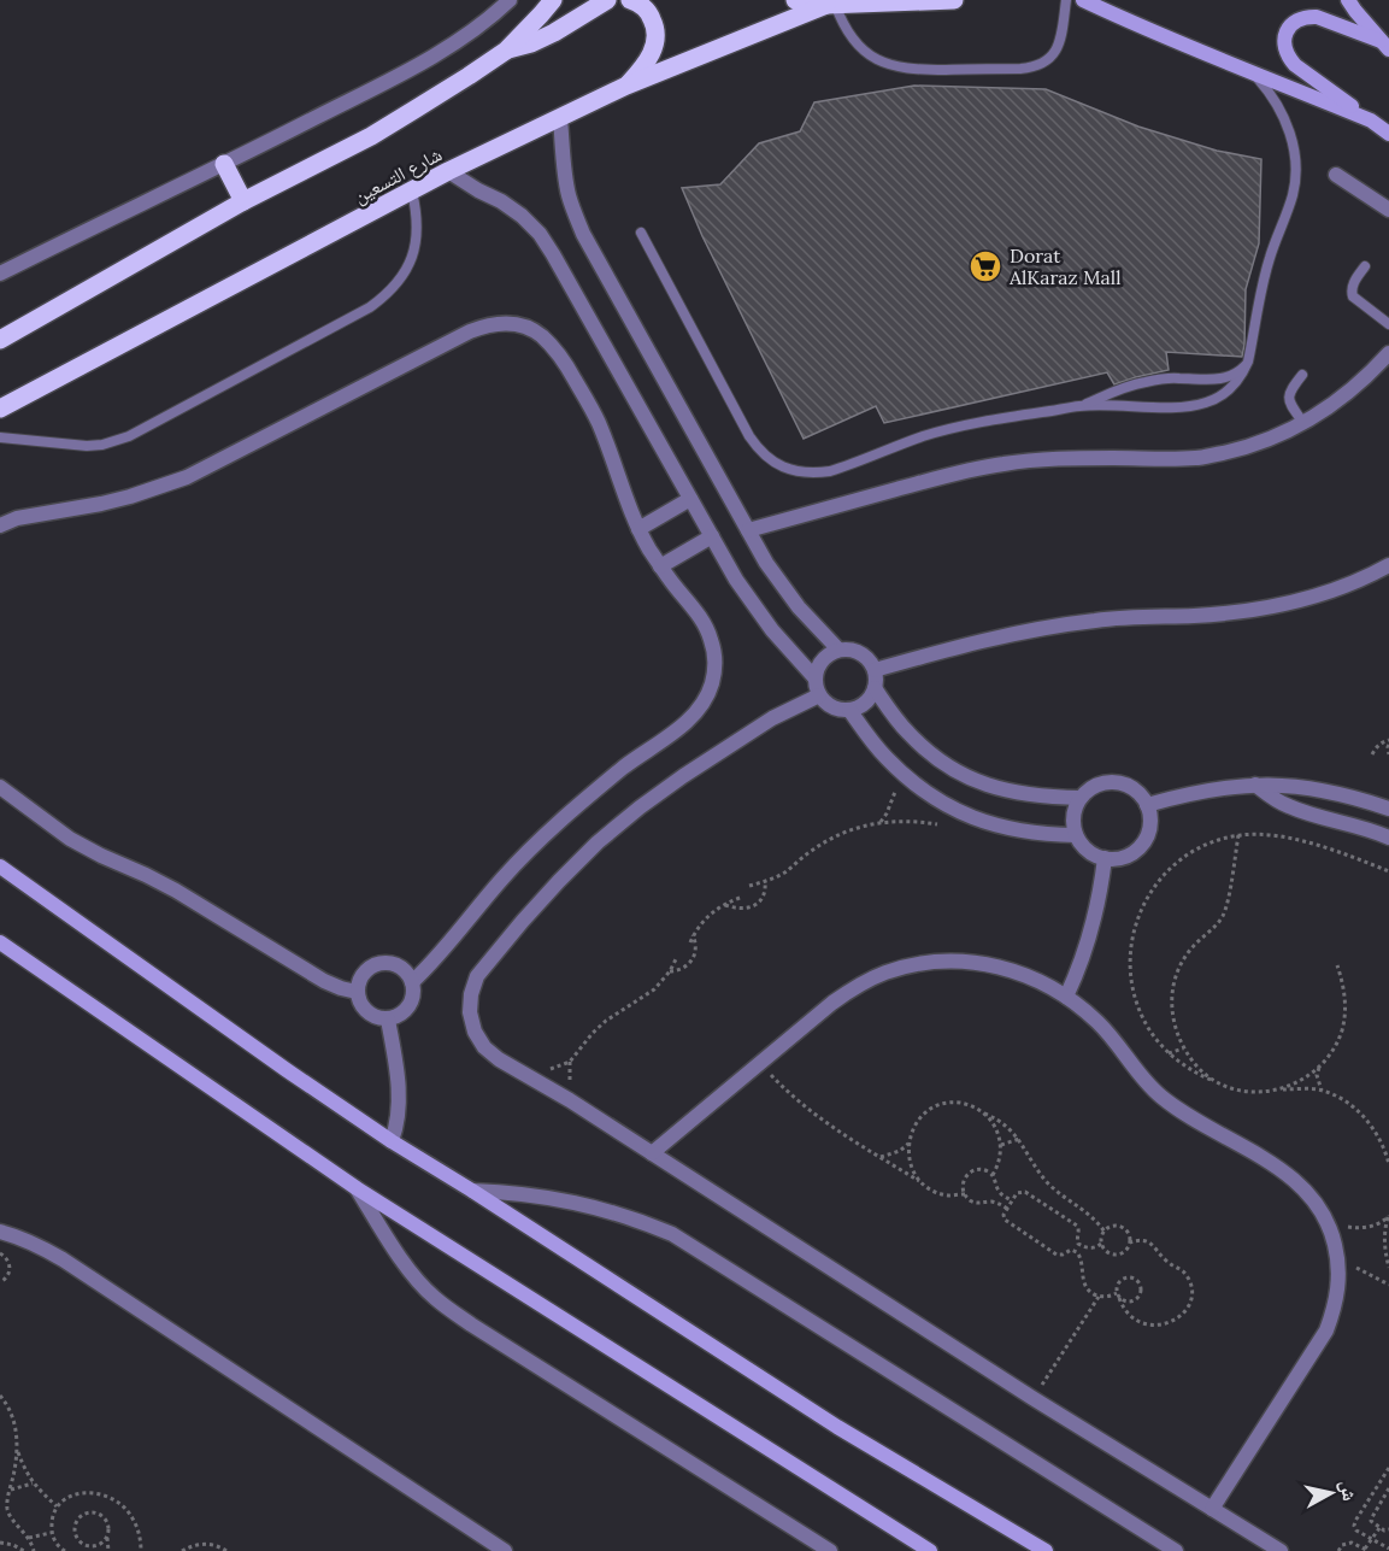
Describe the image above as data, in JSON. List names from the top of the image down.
{
  "streets": {
    "main road": ["شارع التسعين"]
  },
  "places": {
    "supermarket": ["Dorat AlKaraz Mall"]
  },
  "north": "right"
}
